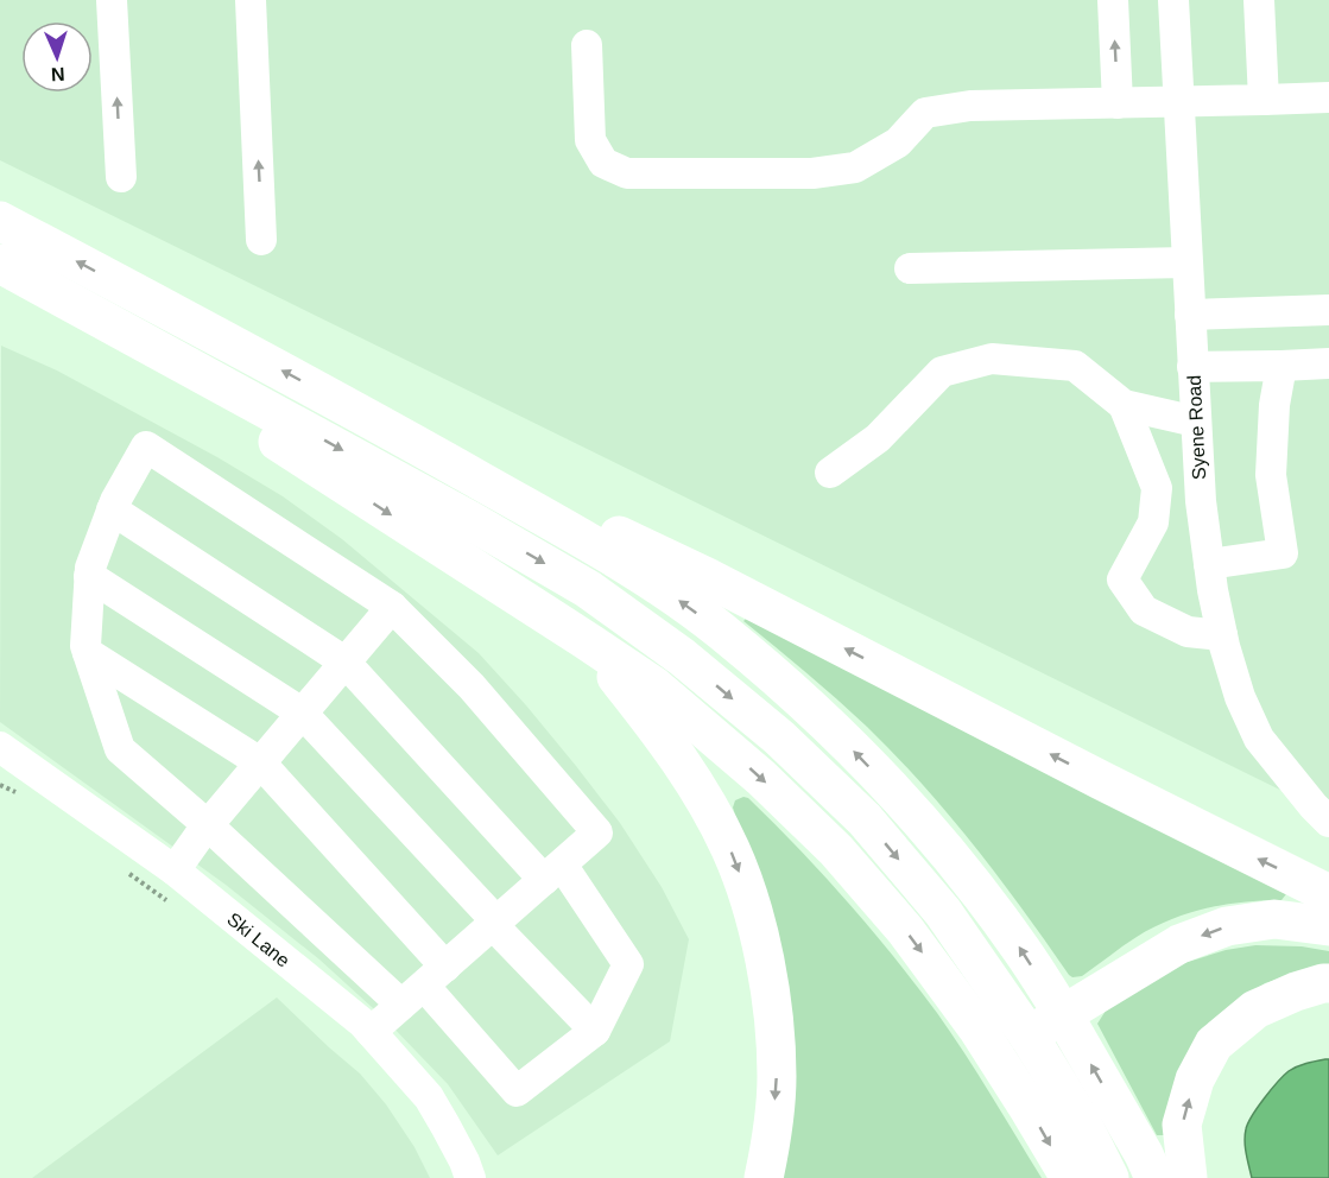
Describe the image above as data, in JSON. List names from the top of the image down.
{
  "streets": {
    "street": ["Syene Road", "Ski Lane"]
  },
  "north": "bottom"
}
